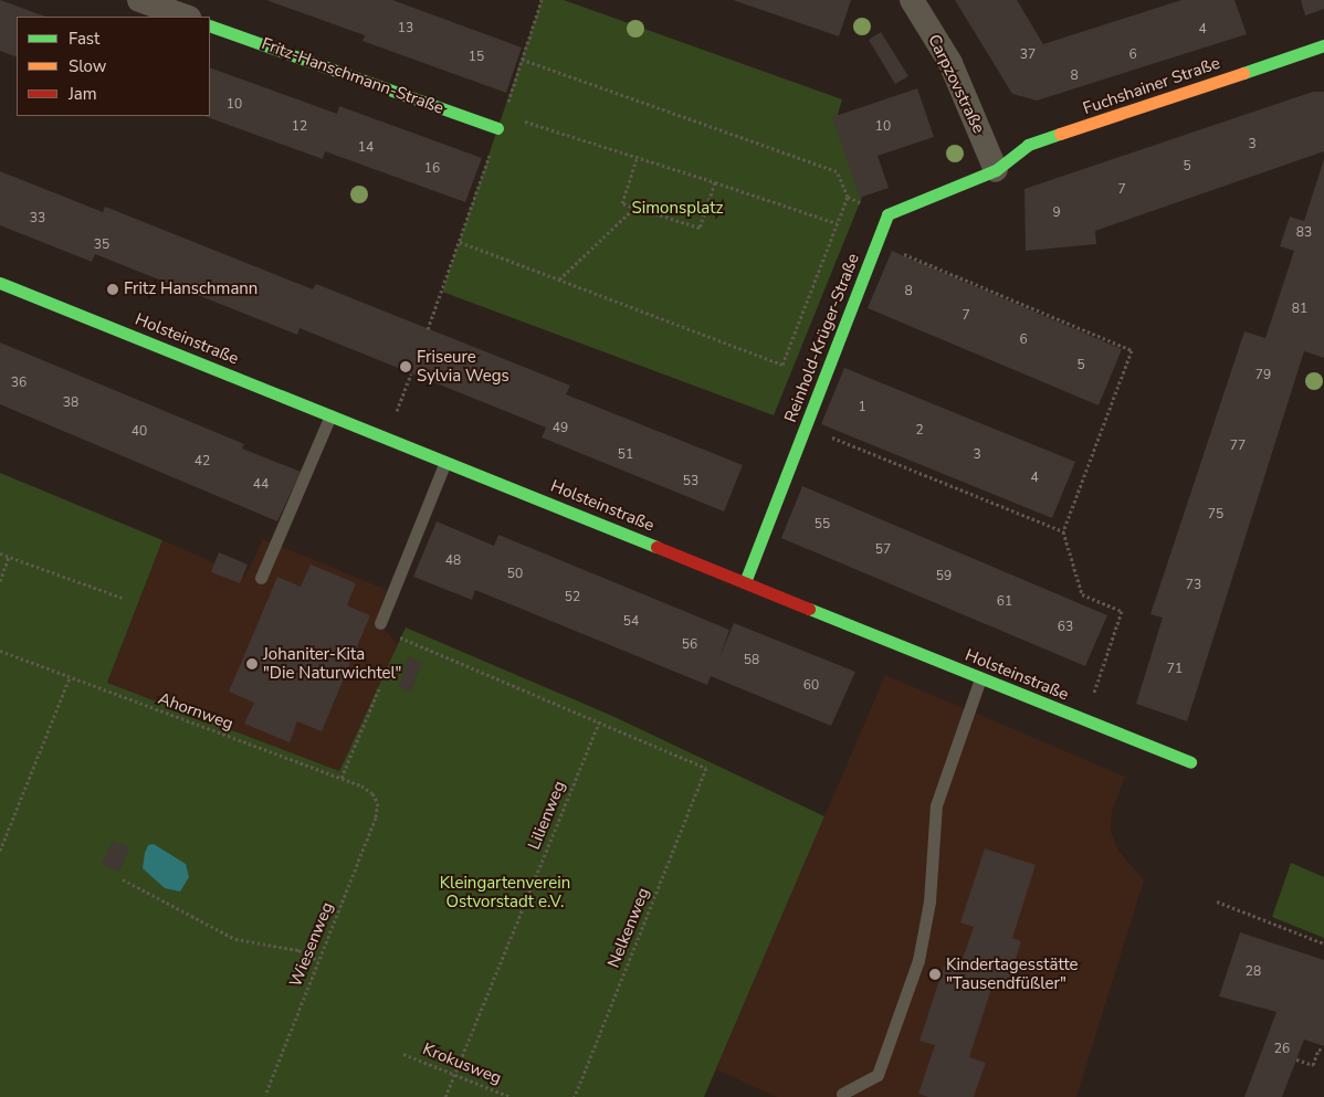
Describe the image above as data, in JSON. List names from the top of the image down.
{
  "streets": {
    "street": [
      "Fritz-Hanschmann-Straße",
      "Carpzovstraße",
      "Fuchshainer Straße",
      "Reinhold-Krüger-Straße",
      "Holsteinstraße"
    ],
    "path": [
      "Ahornweg",
      "Lilienweg",
      "Nelkenweg",
      "Wiesenweg",
      "Krokusweg"
    ]
  },
  "crossings": [
    ["Carpzovstraße", "Fuchshainer Straße"],
    ["Carpzovstraße", "Reinhold-Krüger-Straße"],
    ["Fuchshainer Straße", "Reinhold-Krüger-Straße"],
    ["Reinhold-Krüger-Straße", "Holsteinstraße"],
    ["Ahornweg", "Wiesenweg"],
    ["Lilienweg", "Nelkenweg"],
    ["Lilienweg", "Krokusweg"]
  ],
  "parks": ["Simonsplatz", "Kleingartenverein Ostvorstadt e.V."],
  "places": [
    "Fritz Hanschmann",
    "Friseure Sylvia Wegs",
    "Johaniter-Kita \"Die Naturwichtel\"",
    "Kindertagesstätte \"Tausendfüßler\""
  ],
  "house_numbers": [
    "13",
    "4",
    "37",
    "6",
    "15",
    "8",
    "10",
    "12",
    "10",
    "3",
    "14",
    "5",
    "16",
    "7",
    "9",
    "33",
    "83",
    "35",
    "8",
    "81",
    "7",
    "6",
    "5",
    "79",
    "36",
    "38",
    "1",
    "49",
    "2",
    "40",
    "77",
    "51",
    "3",
    "42",
    "4",
    "53",
    "44",
    "75",
    "55",
    "57",
    "48",
    "50",
    "59",
    "73",
    "52",
    "61",
    "54",
    "63",
    "56",
    "58",
    "71",
    "60",
    "28",
    "26"
  ],
  "legend": ["Fast", "Slow", "Jam"]
}
